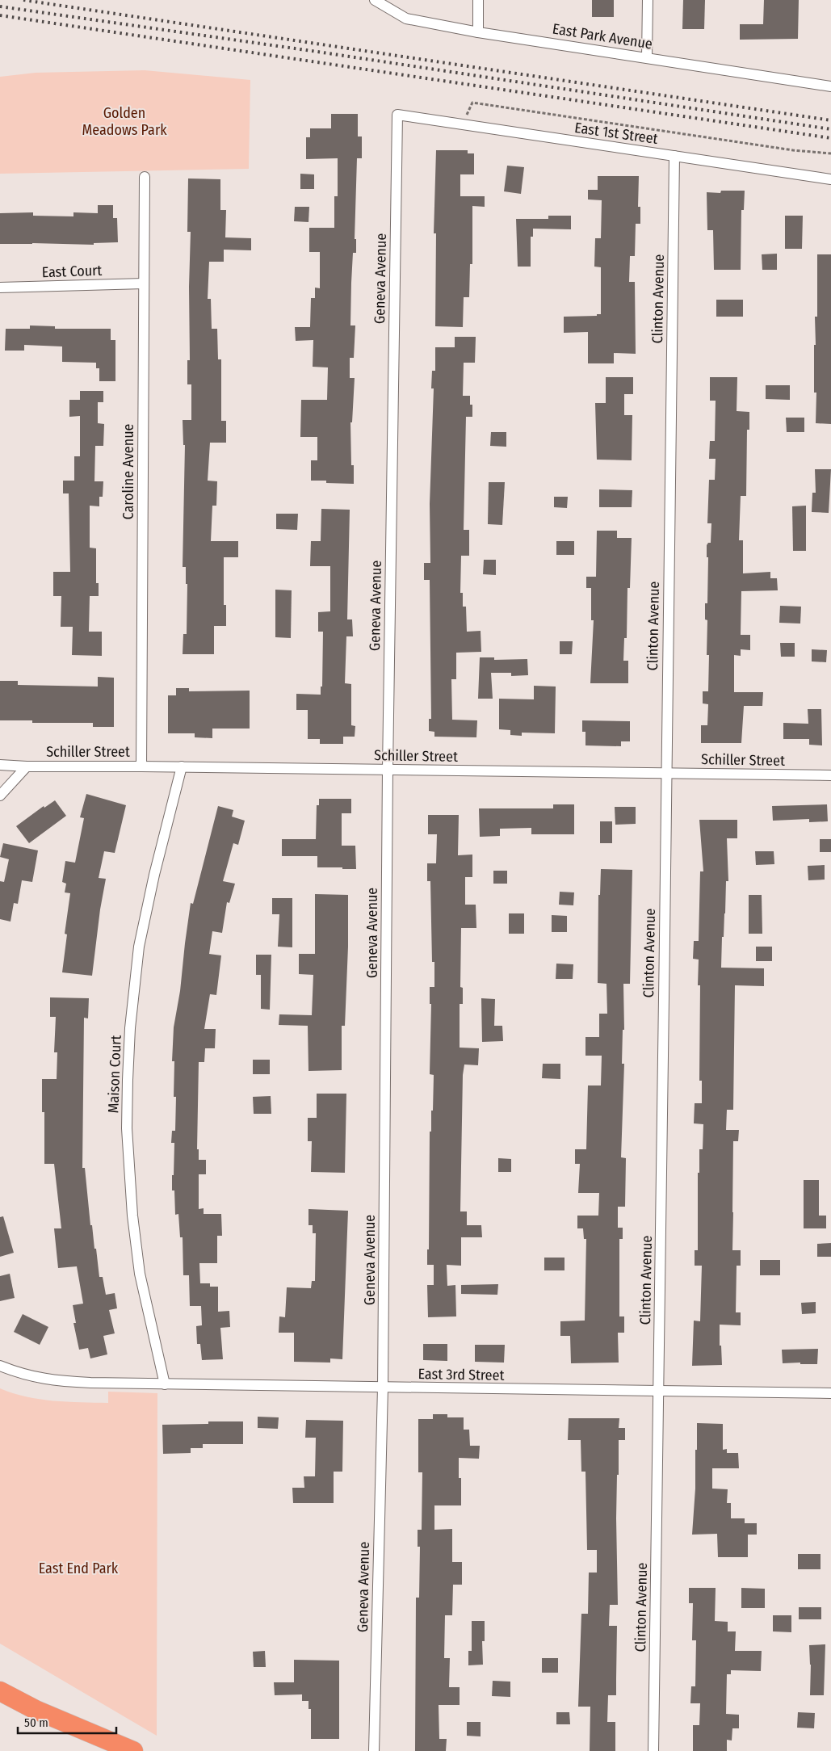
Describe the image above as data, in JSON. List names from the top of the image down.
{
  "streets": {
    "street": [
      "East Park Avenue",
      "East 1st Street",
      "East Court",
      "Geneva Avenue",
      "Clinton Avenue",
      "Caroline Avenue",
      "Schiller Street",
      "Maison Court",
      "East 3rd Street"
    ]
  },
  "crossings": [
    ["East 1st Street", "Geneva Avenue"],
    ["East 1st Street", "Clinton Avenue"],
    ["East Court", "Caroline Avenue"],
    ["Geneva Avenue", "Schiller Street"],
    ["Geneva Avenue", "East 3rd Street"],
    ["Clinton Avenue", "Schiller Street"],
    ["Clinton Avenue", "East 3rd Street"],
    ["Caroline Avenue", "Schiller Street"],
    ["Schiller Street", "Maison Court"],
    ["Maison Court", "East 3rd Street"]
  ],
  "parks": ["Golden Meadows Park", "East End Park"],
  "scale_bar": "50 m"
}
